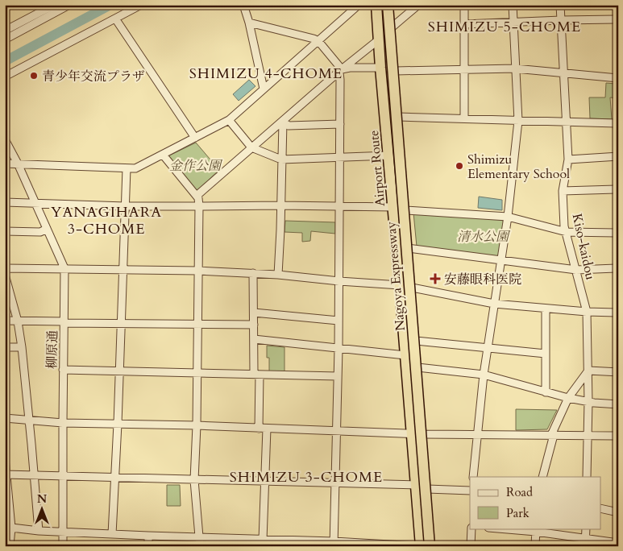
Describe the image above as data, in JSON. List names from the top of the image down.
{
  "streets": {
    "highway": ["Airport Route", "Nagoya Expressway"],
    "street": ["Kiso-kaidou", "柳原通"]
  },
  "crossings": [
    ["Airport Route", "Nagoya Expressway"]
  ],
  "districts": [
    "SHIMIZU 5-CHOME",
    "SHIMIZU 4-CHOME",
    "YANAGIHARA 3-CHOME",
    "SHIMIZU 3-CHOME"
  ],
  "parks": ["金作公園", "清水公園"],
  "places": {
    "other": ["青少年交流プラザ", "Shimizu Elementary School"],
    "health": ["安藤眼科医院"]
  },
  "legend": ["Road", "Park"],
  "north": "top"
}
